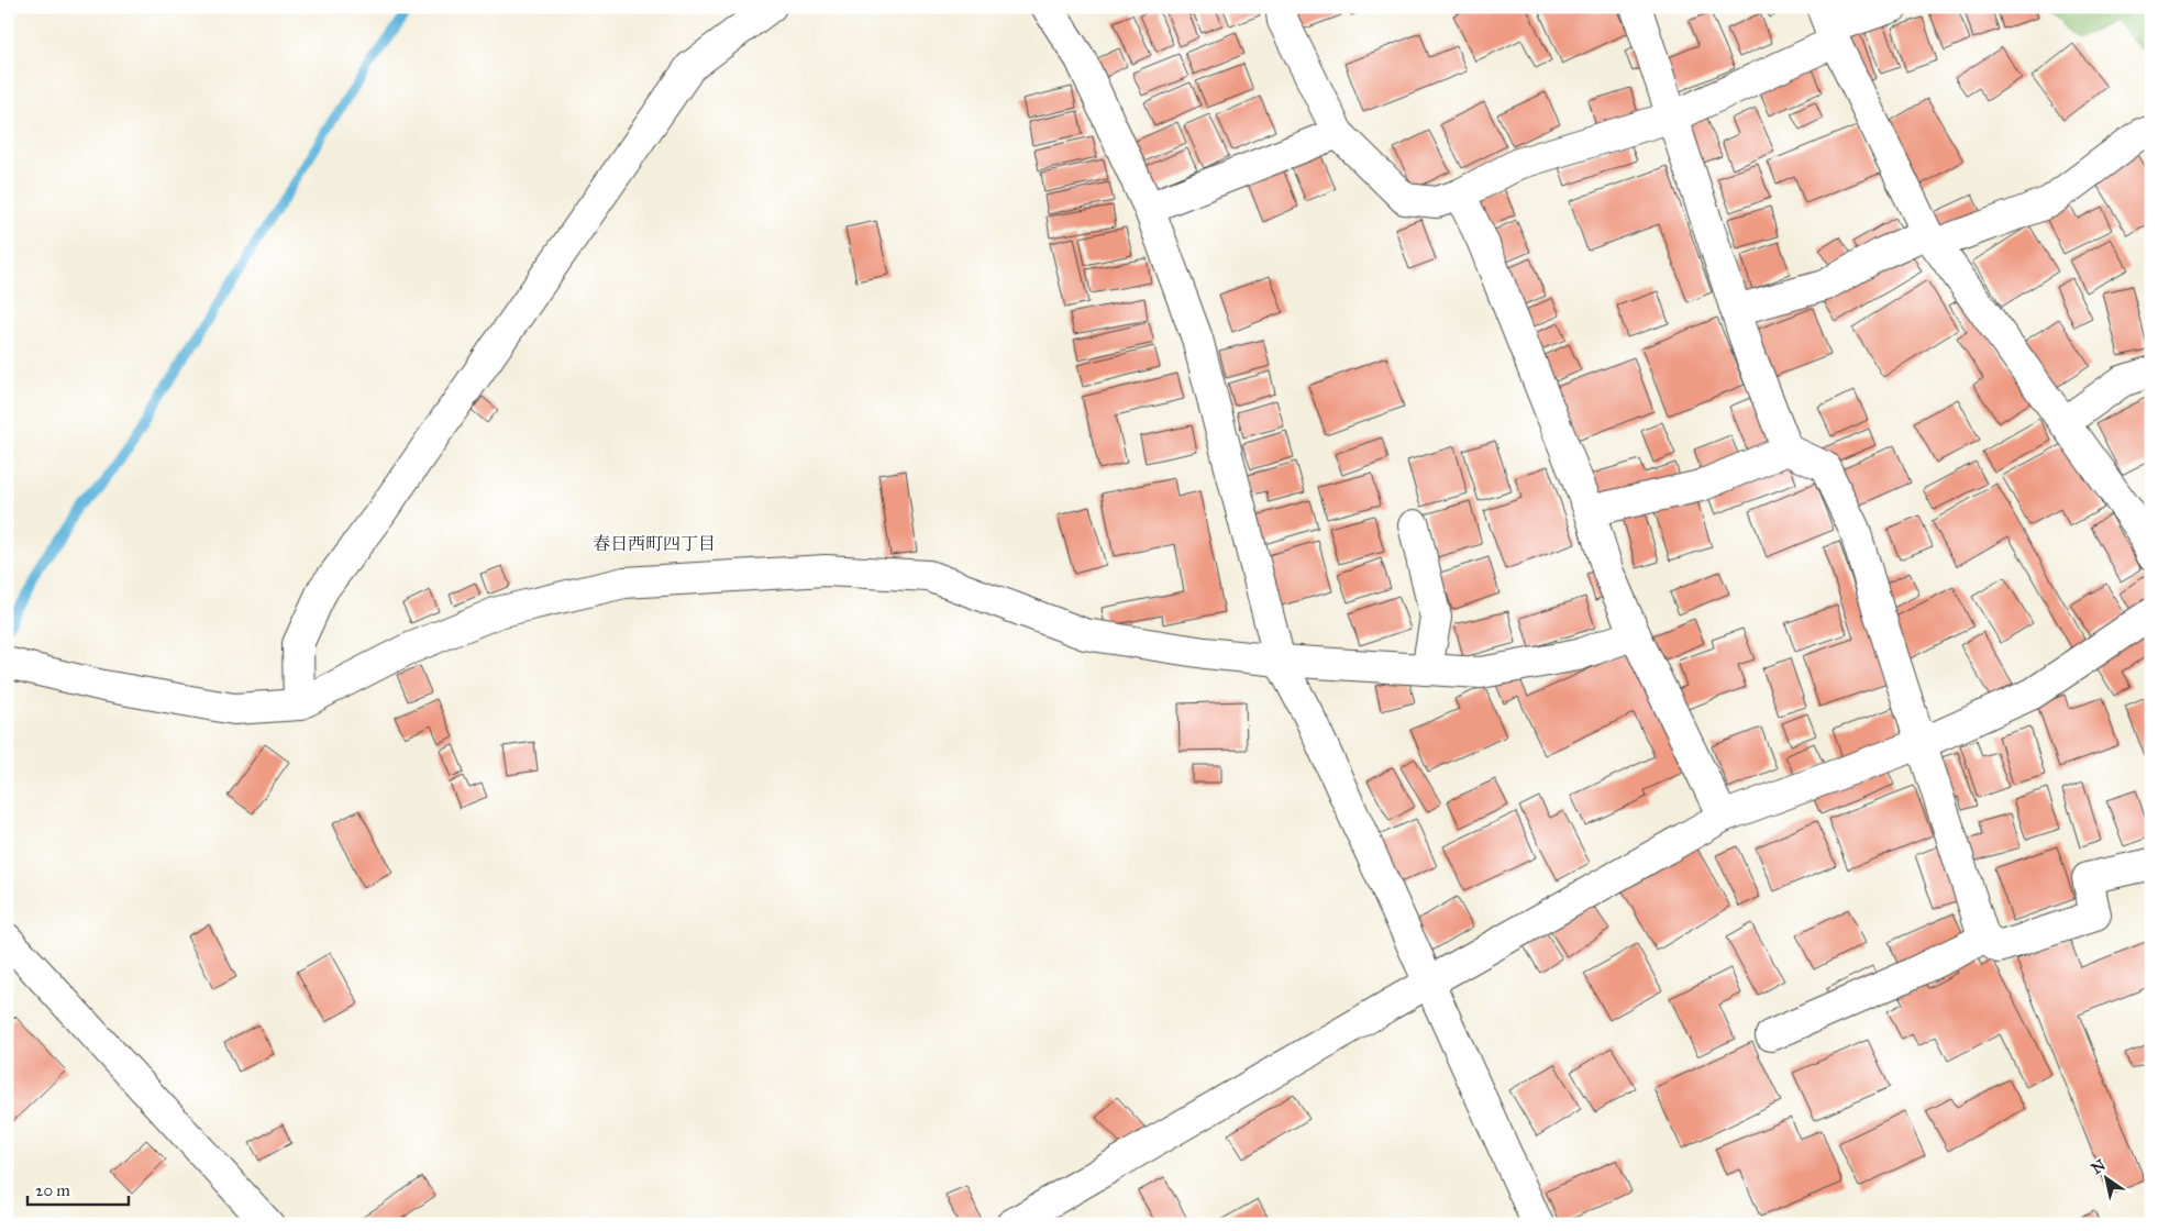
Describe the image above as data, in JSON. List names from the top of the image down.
{
  "districts": ["春日西町四丁目"],
  "scale_bar": "20 m",
  "north": "top left"
}
